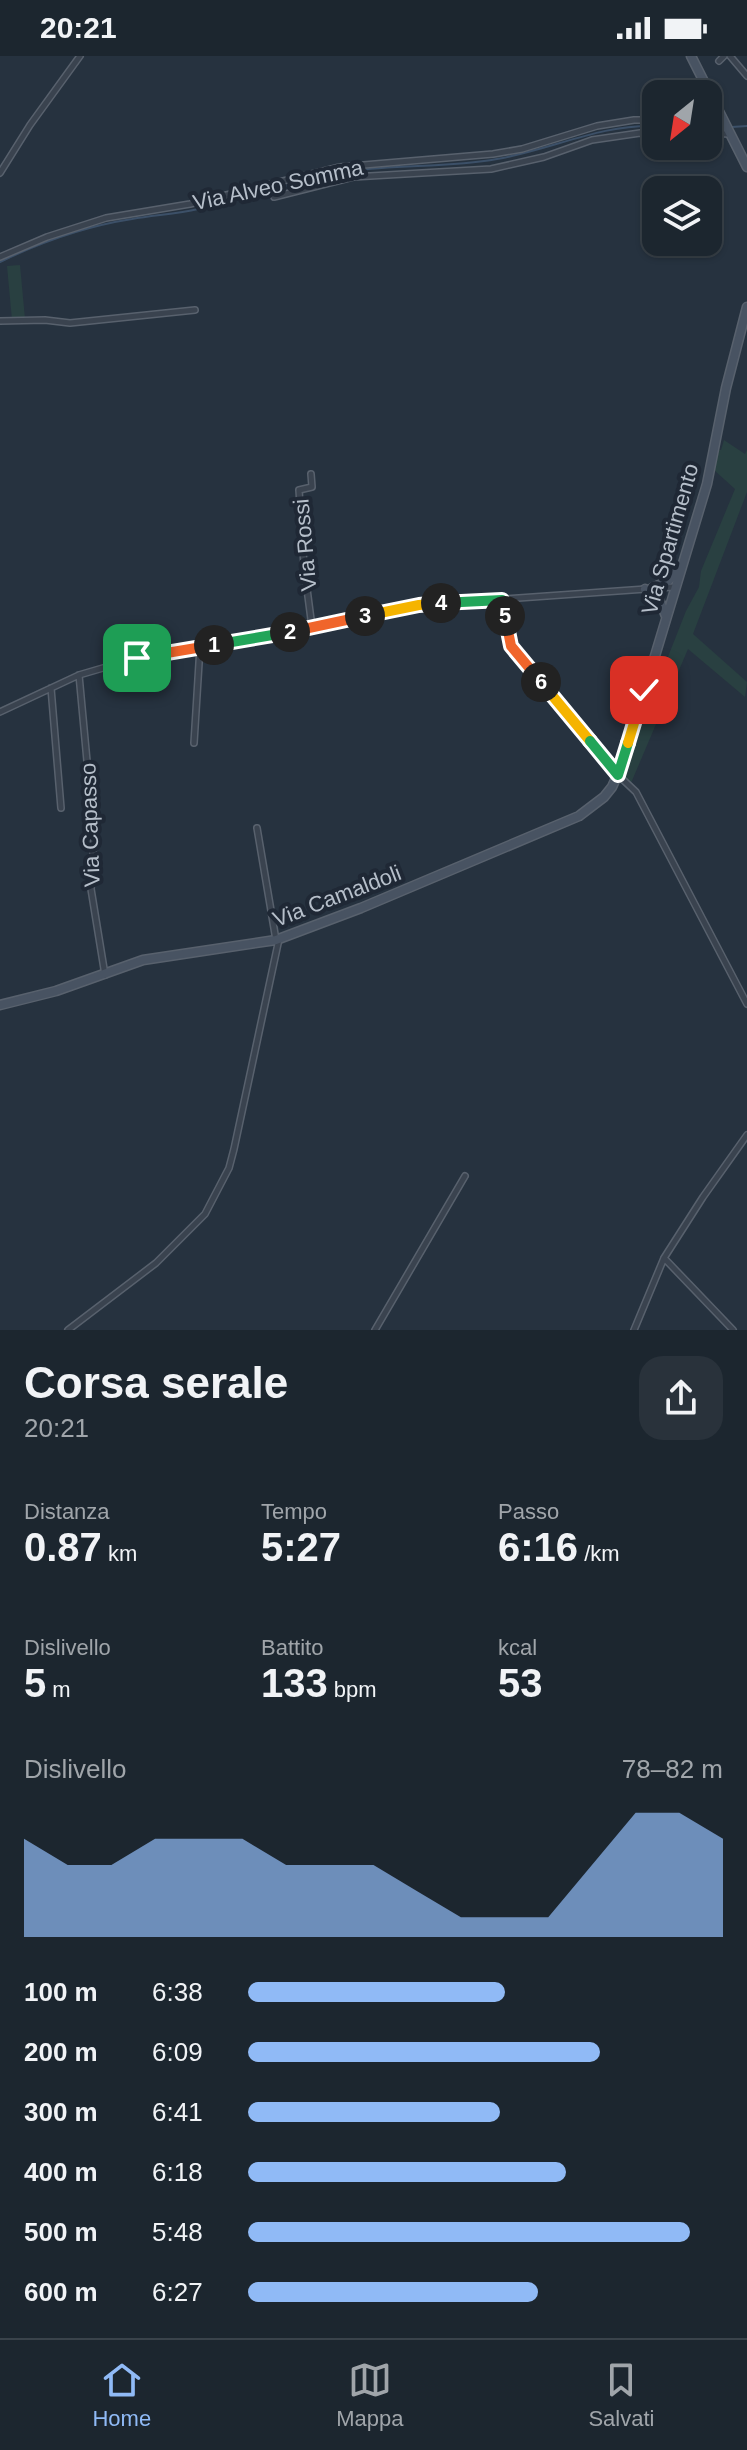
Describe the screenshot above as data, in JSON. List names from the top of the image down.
{
  "streets": {
    "street": [
      "Via Alveo Somma",
      "Via Spartimento",
      "Via Rossi",
      "Via Capasso",
      "Via Camaldoli"
    ]
  },
  "crossings": [
    ["Via Spartimento", "Via Camaldoli"],
    ["Via Capasso", "Via Camaldoli"]
  ],
  "north": "bottom left",
  "page": {
    "status": "20:21",
    "pins": [
      "4",
      "3",
      "5",
      "2",
      "1",
      "6"
    ],
    "heading": ["Corsa serale", "20:21"],
    "stats": [
      ["Distanza", "0.87 km"],
      ["Tempo", "5:27"],
      ["Passo", "6:16 /km"],
      ["Dislivello", "5 m"],
      ["Battito", "133 bpm"],
      ["kcal", "53"]
    ],
    "chart": ["Dislivello", "78–82 m"],
    "list": [
      {
        "name": "100 m",
        "note": "6:38"
      },
      {
        "name": "200 m",
        "note": "6:09"
      },
      {
        "name": "300 m",
        "note": "6:41"
      },
      {
        "name": "400 m",
        "note": "6:18"
      },
      {
        "name": "500 m",
        "note": "5:48"
      },
      {
        "name": "600 m",
        "note": "6:27"
      }
    ],
    "tabs": ["Home", "Mappa", "Salvati"]
  }
}
